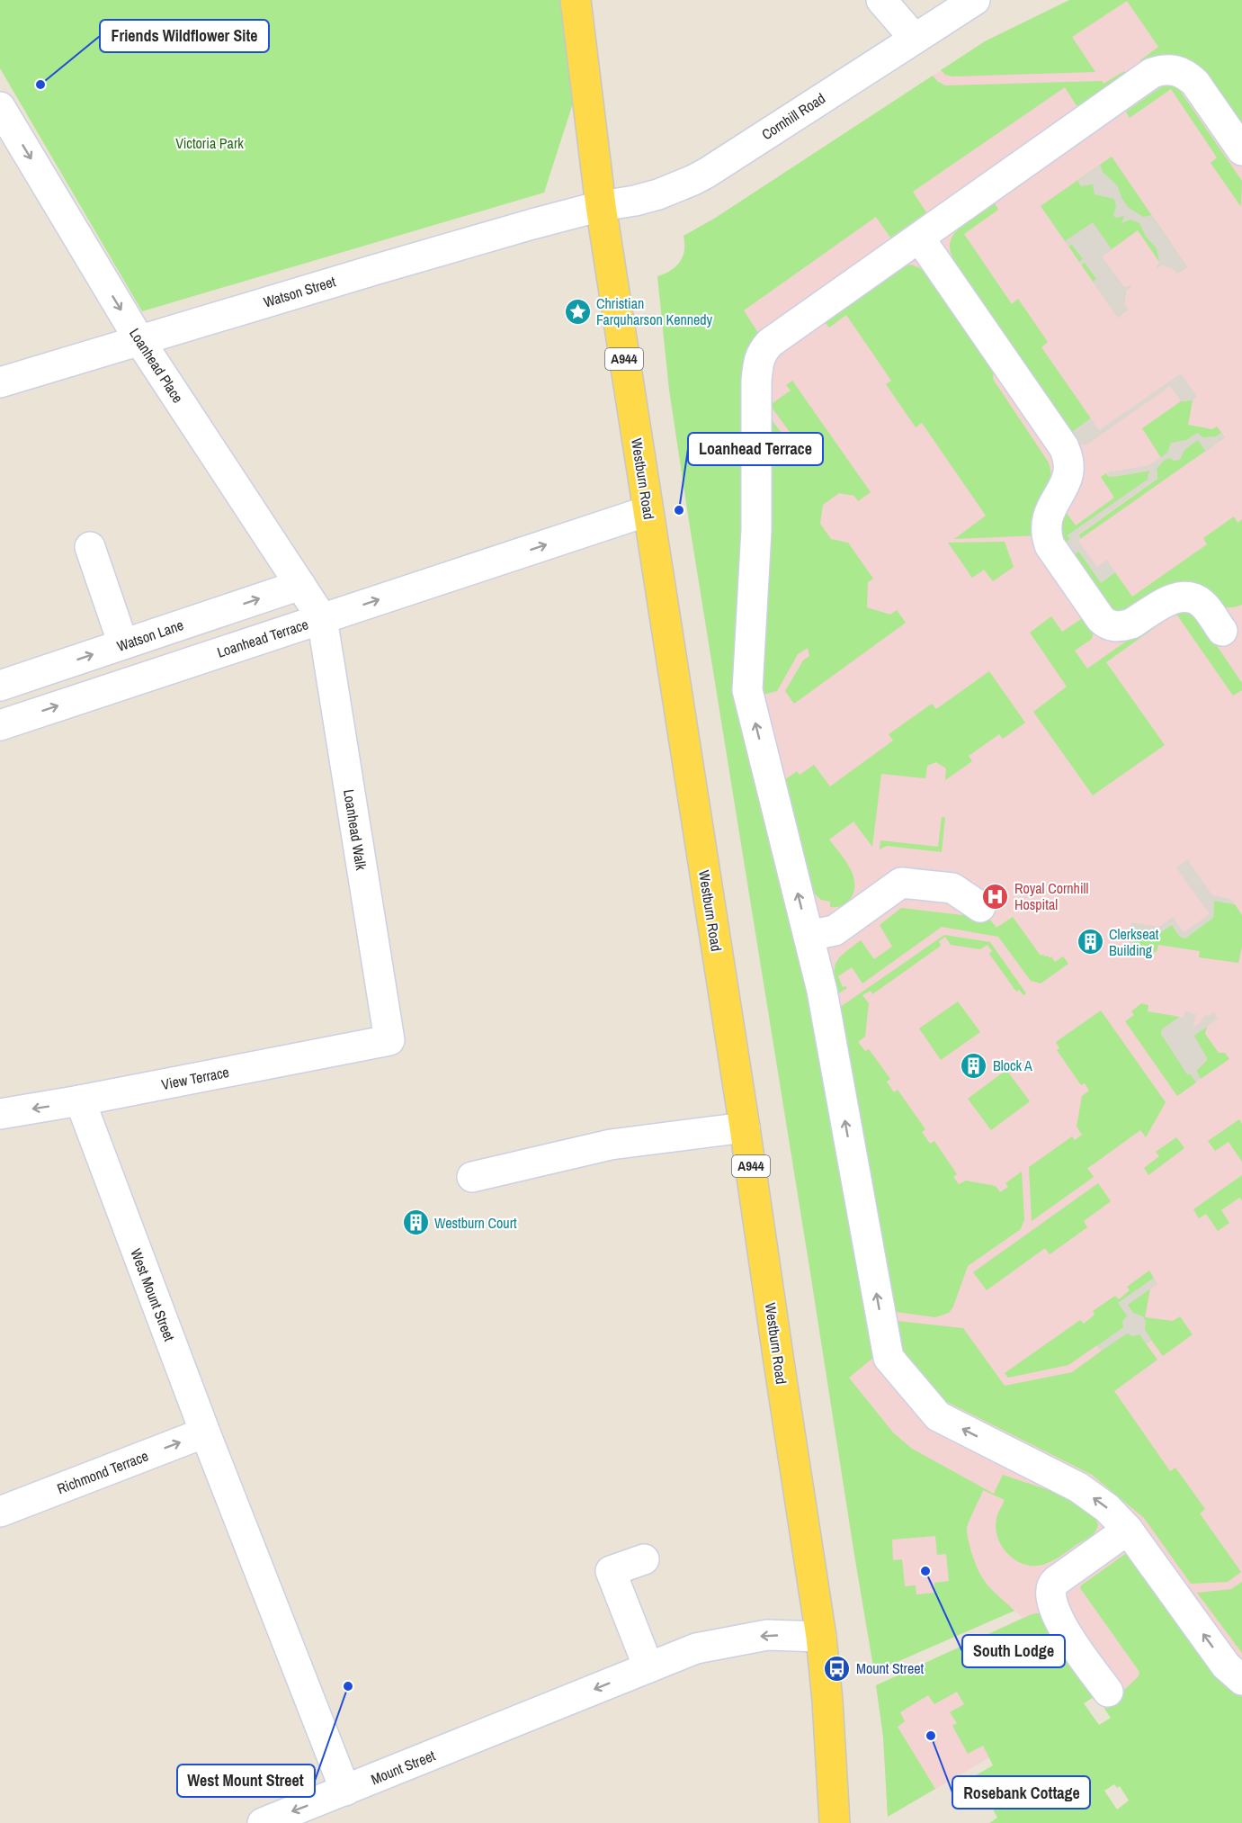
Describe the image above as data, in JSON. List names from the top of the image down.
{
  "streets": {
    "main road": ["A944", "Westburn Road"],
    "street": [
      "Cornhill Road",
      "Watson Street",
      "Loanhead Place",
      "Watson Lane",
      "Loanhead Terrace",
      "Loanhead Walk",
      "View Terrace",
      "West Mount Street",
      "Richmond Terrace",
      "Mount Street"
    ]
  },
  "crossings": [
    ["Cornhill Road", "Watson Street"],
    ["Cornhill Road", "Westburn Road"],
    ["Watson Street", "Loanhead Place"],
    ["Watson Street", "Westburn Road"],
    ["Loanhead Place", "Watson Lane"],
    ["Loanhead Place", "Loanhead Terrace"],
    ["Loanhead Place", "Loanhead Walk"],
    ["Westburn Road", "Loanhead Terrace"],
    ["Westburn Road", "Mount Street"],
    ["Loanhead Terrace", "Loanhead Walk"],
    ["Loanhead Walk", "View Terrace"],
    ["View Terrace", "West Mount Street"],
    ["West Mount Street", "Richmond Terrace"],
    ["West Mount Street", "Mount Street"]
  ],
  "one_way": [
    "Loanhead Place",
    "Watson Lane",
    "Loanhead Terrace",
    "Richmond Terrace",
    "Mount Street"
  ],
  "parks": ["Victoria Park"],
  "places": {
    "other": [
      "Friends Wildflower Site",
      "Loanhead Terrace",
      "South Lodge",
      "West Mount Street",
      "Rosebank Cottage"
    ],
    "place": ["Christian Farquharson Kennedy"],
    "hospital": ["Royal Cornhill Hospital"],
    "building": ["Clerkseat Building", "Block A", "Westburn Court"],
    "bus stop": ["Mount Street"]
  }
}
